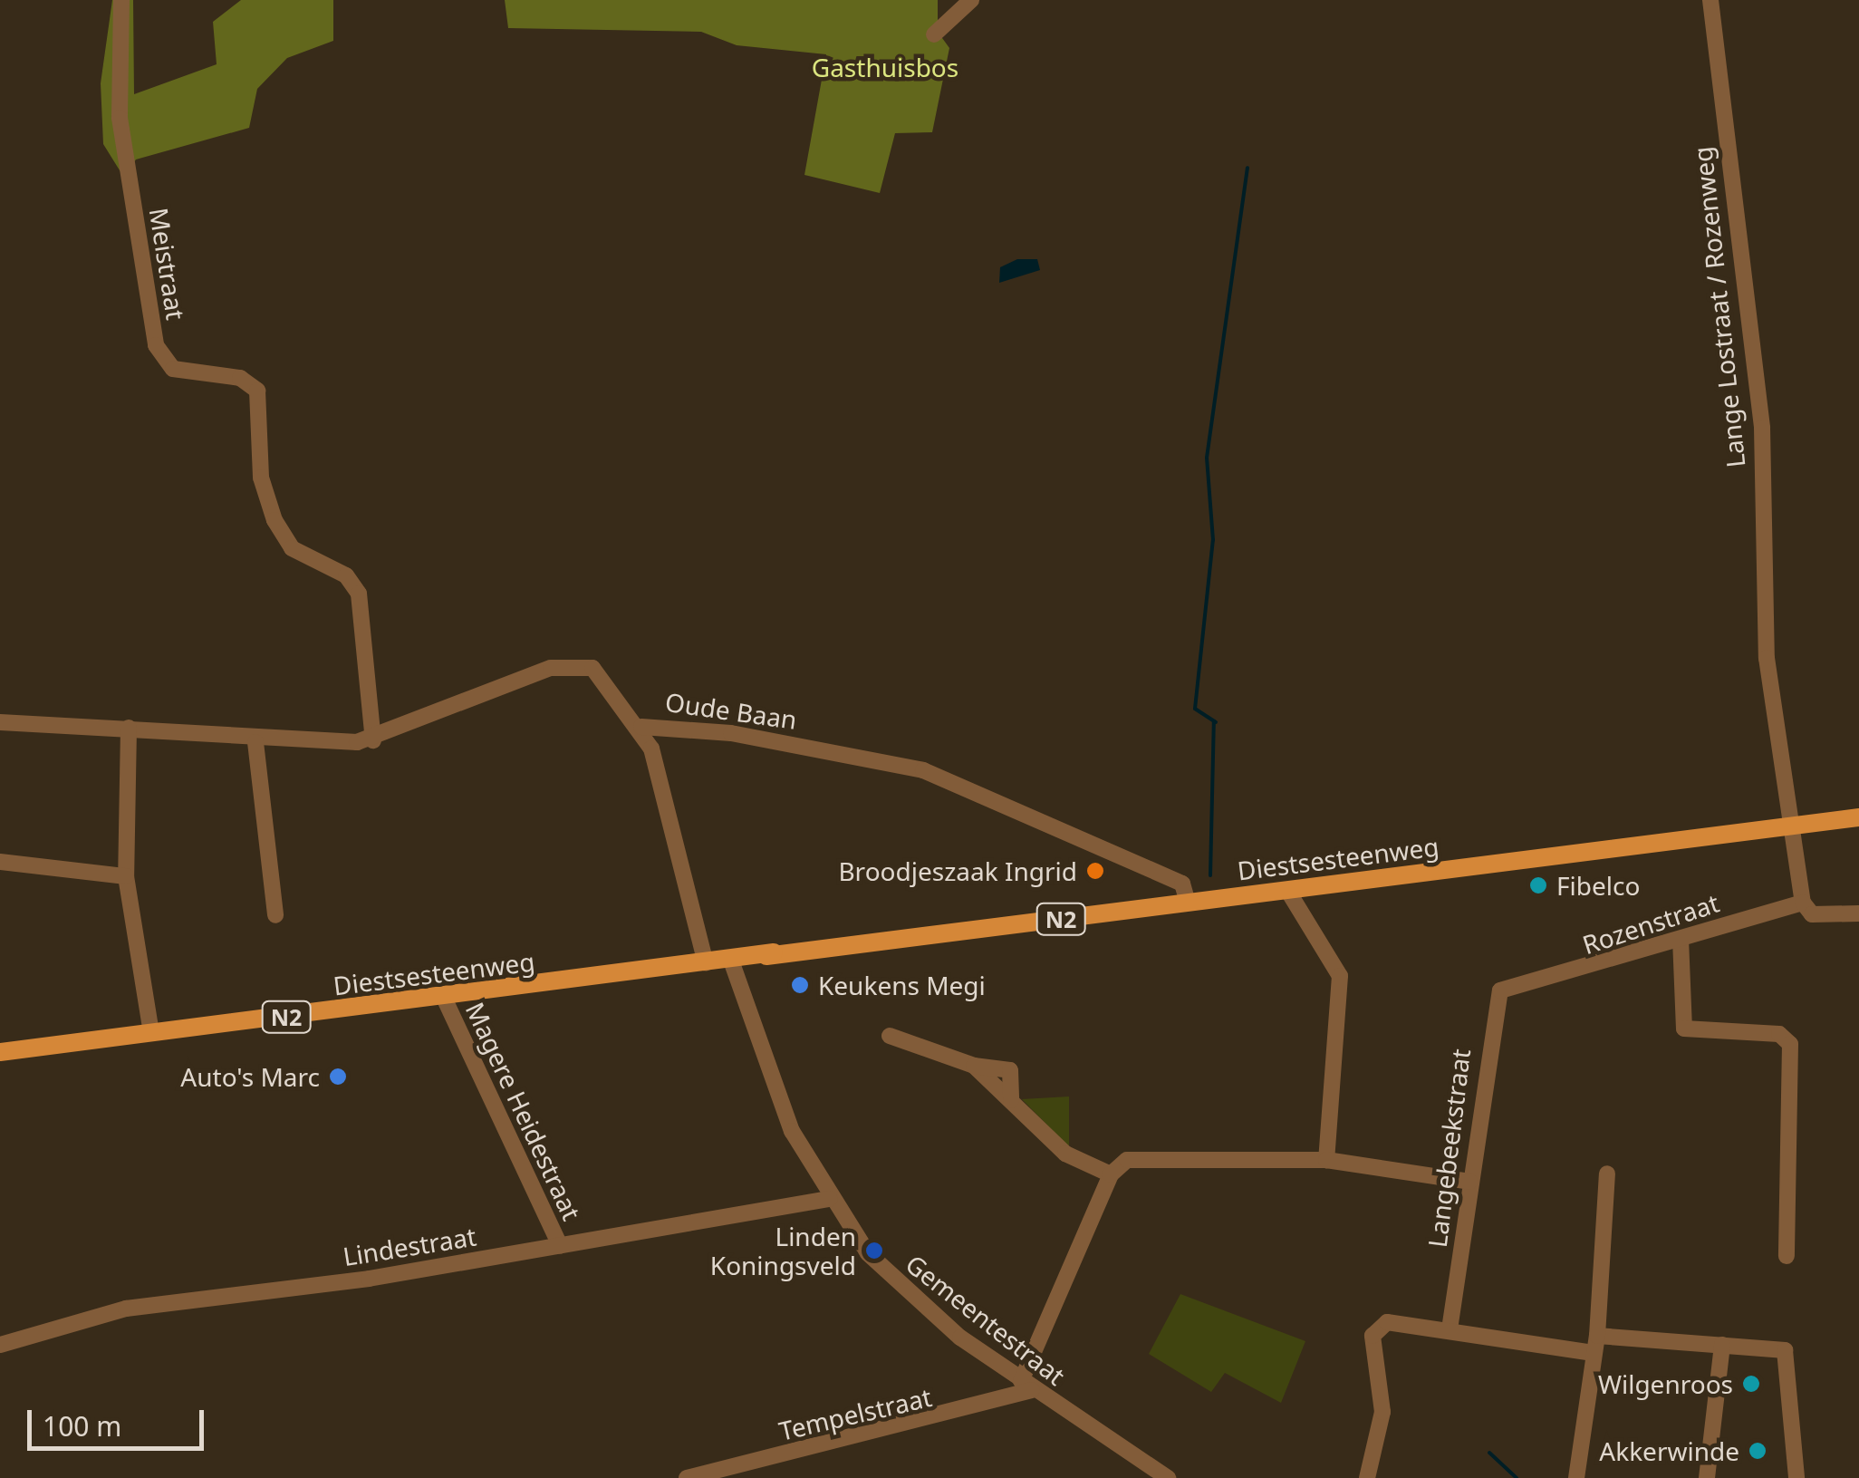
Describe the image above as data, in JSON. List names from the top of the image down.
{
  "streets": {
    "main road": ["Diestsesteenweg", "N2"],
    "street": [
      "Meistraat",
      "Lange Lostraat / Rozenweg",
      "Oude Baan",
      "Rozenstraat",
      "Magere Heidestraat",
      "Langebeekstraat",
      "Lindestraat",
      "Gemeentestraat",
      "Tempelstraat"
    ]
  },
  "crossings": [
    ["Meistraat", "Oude Baan"],
    ["Lange Lostraat / Rozenweg", "Diestsesteenweg"],
    ["Oude Baan", "Diestsesteenweg"],
    ["Diestsesteenweg", "Magere Heidestraat"],
    ["Diestsesteenweg", "Gemeentestraat"],
    ["Rozenstraat", "Langebeekstraat"],
    ["Magere Heidestraat", "Lindestraat"],
    ["Lindestraat", "Gemeentestraat"],
    ["Gemeentestraat", "Tempelstraat"]
  ],
  "parks": ["Gasthuisbos"],
  "places": [
    "Broodjeszaak Ingrid",
    "Fibelco",
    "Keukens Megi",
    "Auto's Marc",
    "Linden Koningsveld",
    "Wilgenroos",
    "Akkerwinde"
  ],
  "scale_bar": "100 m"
}
